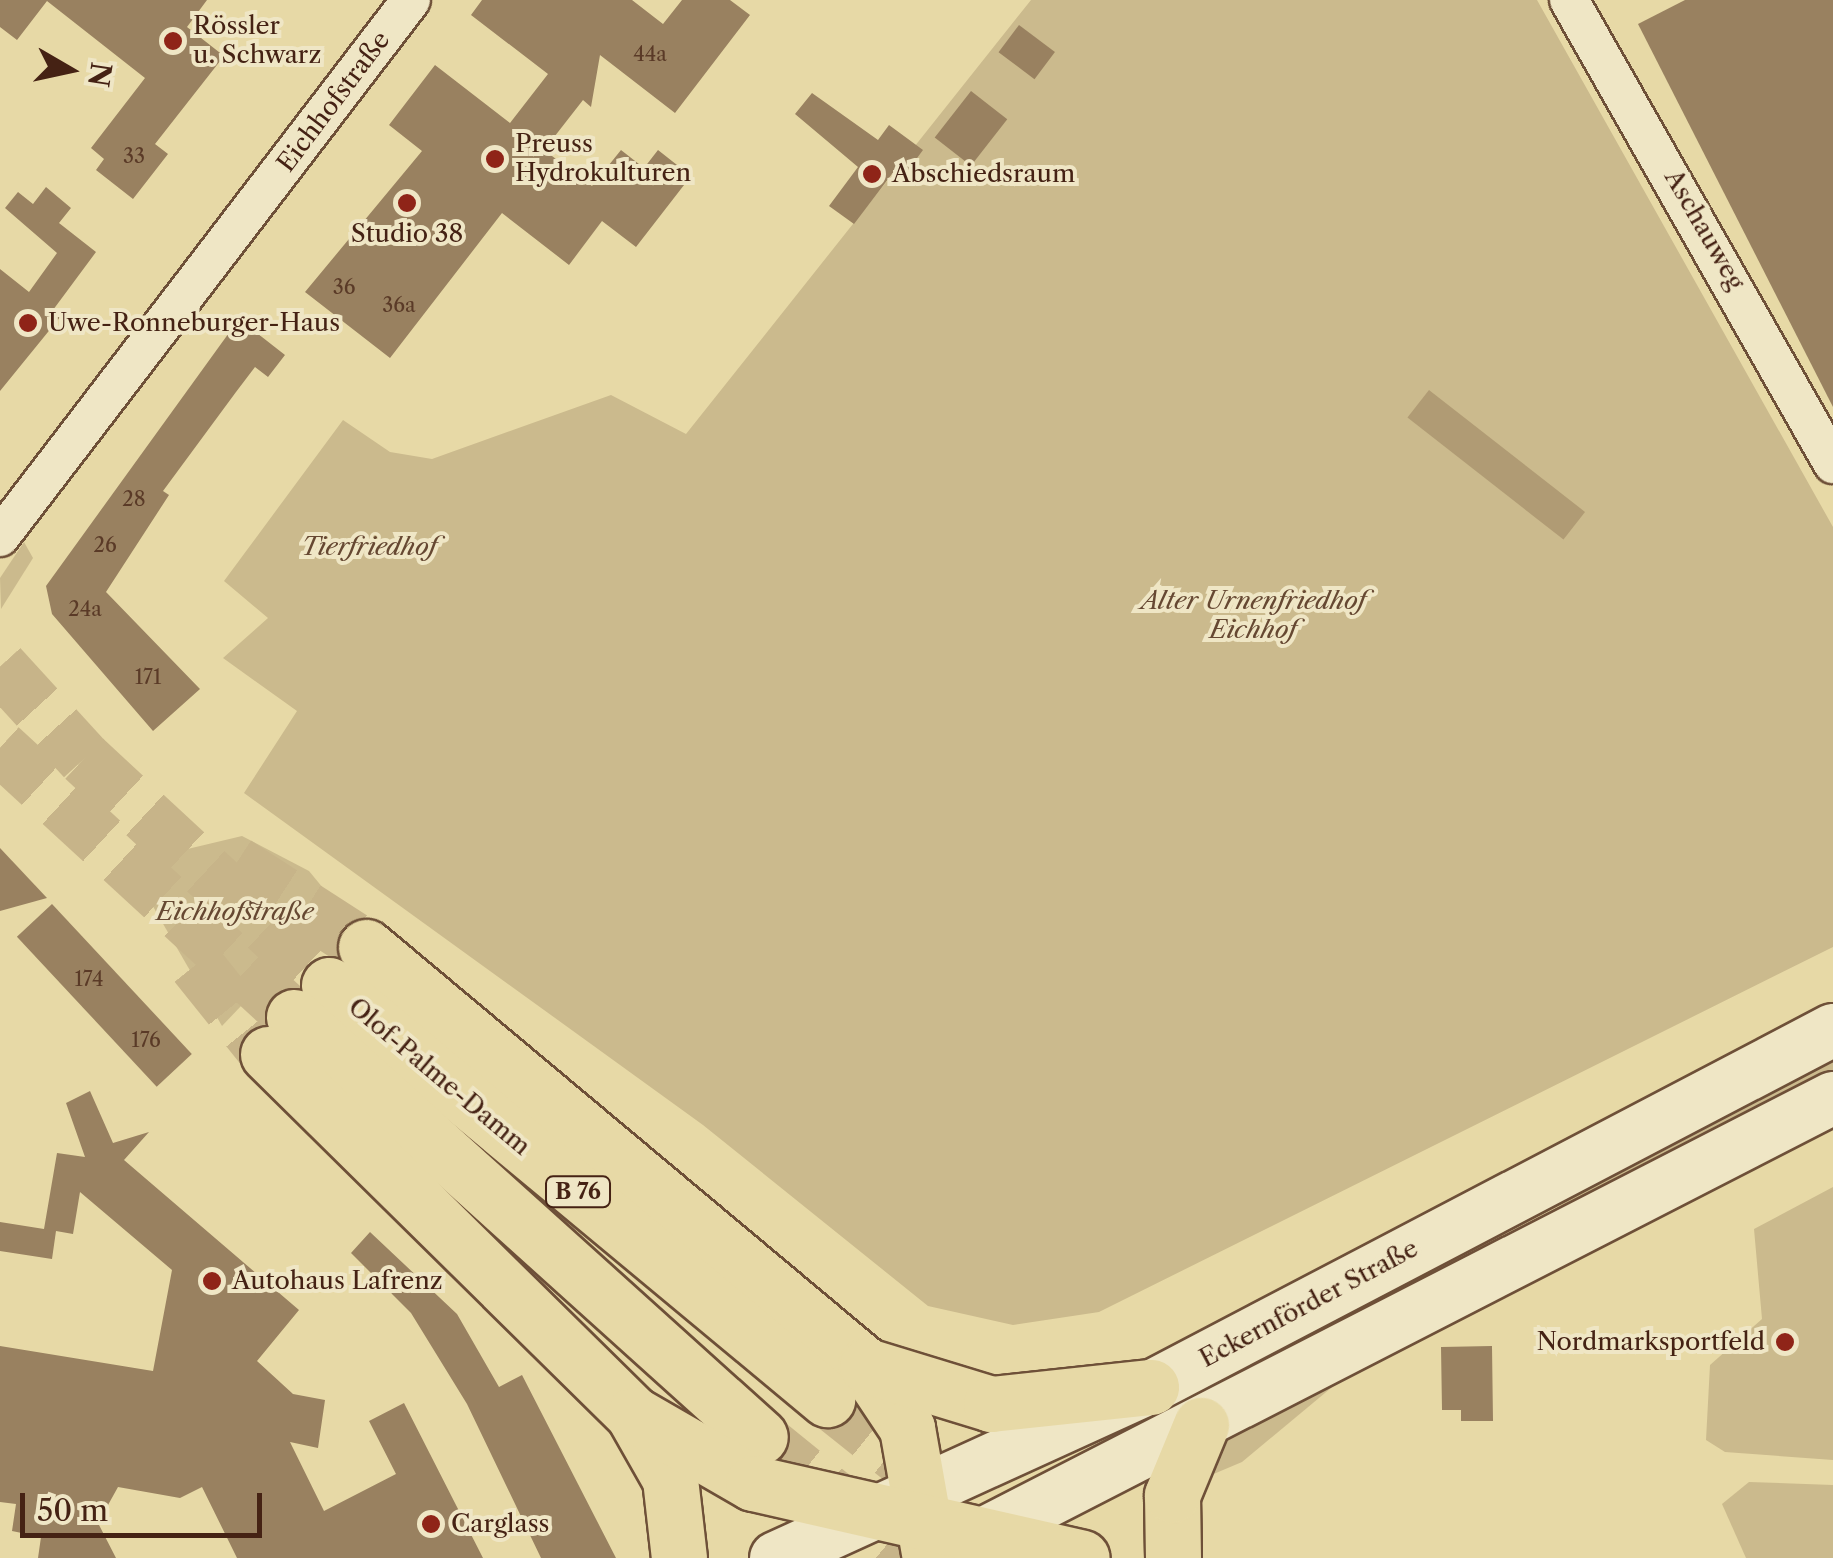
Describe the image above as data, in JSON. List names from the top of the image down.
{
  "streets": {
    "highway": ["Olof-Palme-Damm", "B 76"],
    "main road": ["Eckernförder Straße"],
    "street": ["Eichhofstraße", "Aschauweg"]
  },
  "parks": ["Tierfriedhof", "Alter Urnenfriedhof Eichhof", "Eichhofstraße"],
  "places": [
    "Rössler u. Schwarz",
    "Preuss Hydrokulturen",
    "Abschiedsraum",
    "Studio 38",
    "Uwe-Ronneburger-Haus",
    "Autohaus Lafrenz",
    "Nordmarksportfeld",
    "Carglass"
  ],
  "house_numbers": [
    "44a",
    "33",
    "36",
    "36a",
    "28",
    "26",
    "24a",
    "171",
    "174",
    "176"
  ],
  "scale_bar": "50 m",
  "north": "right"
}
